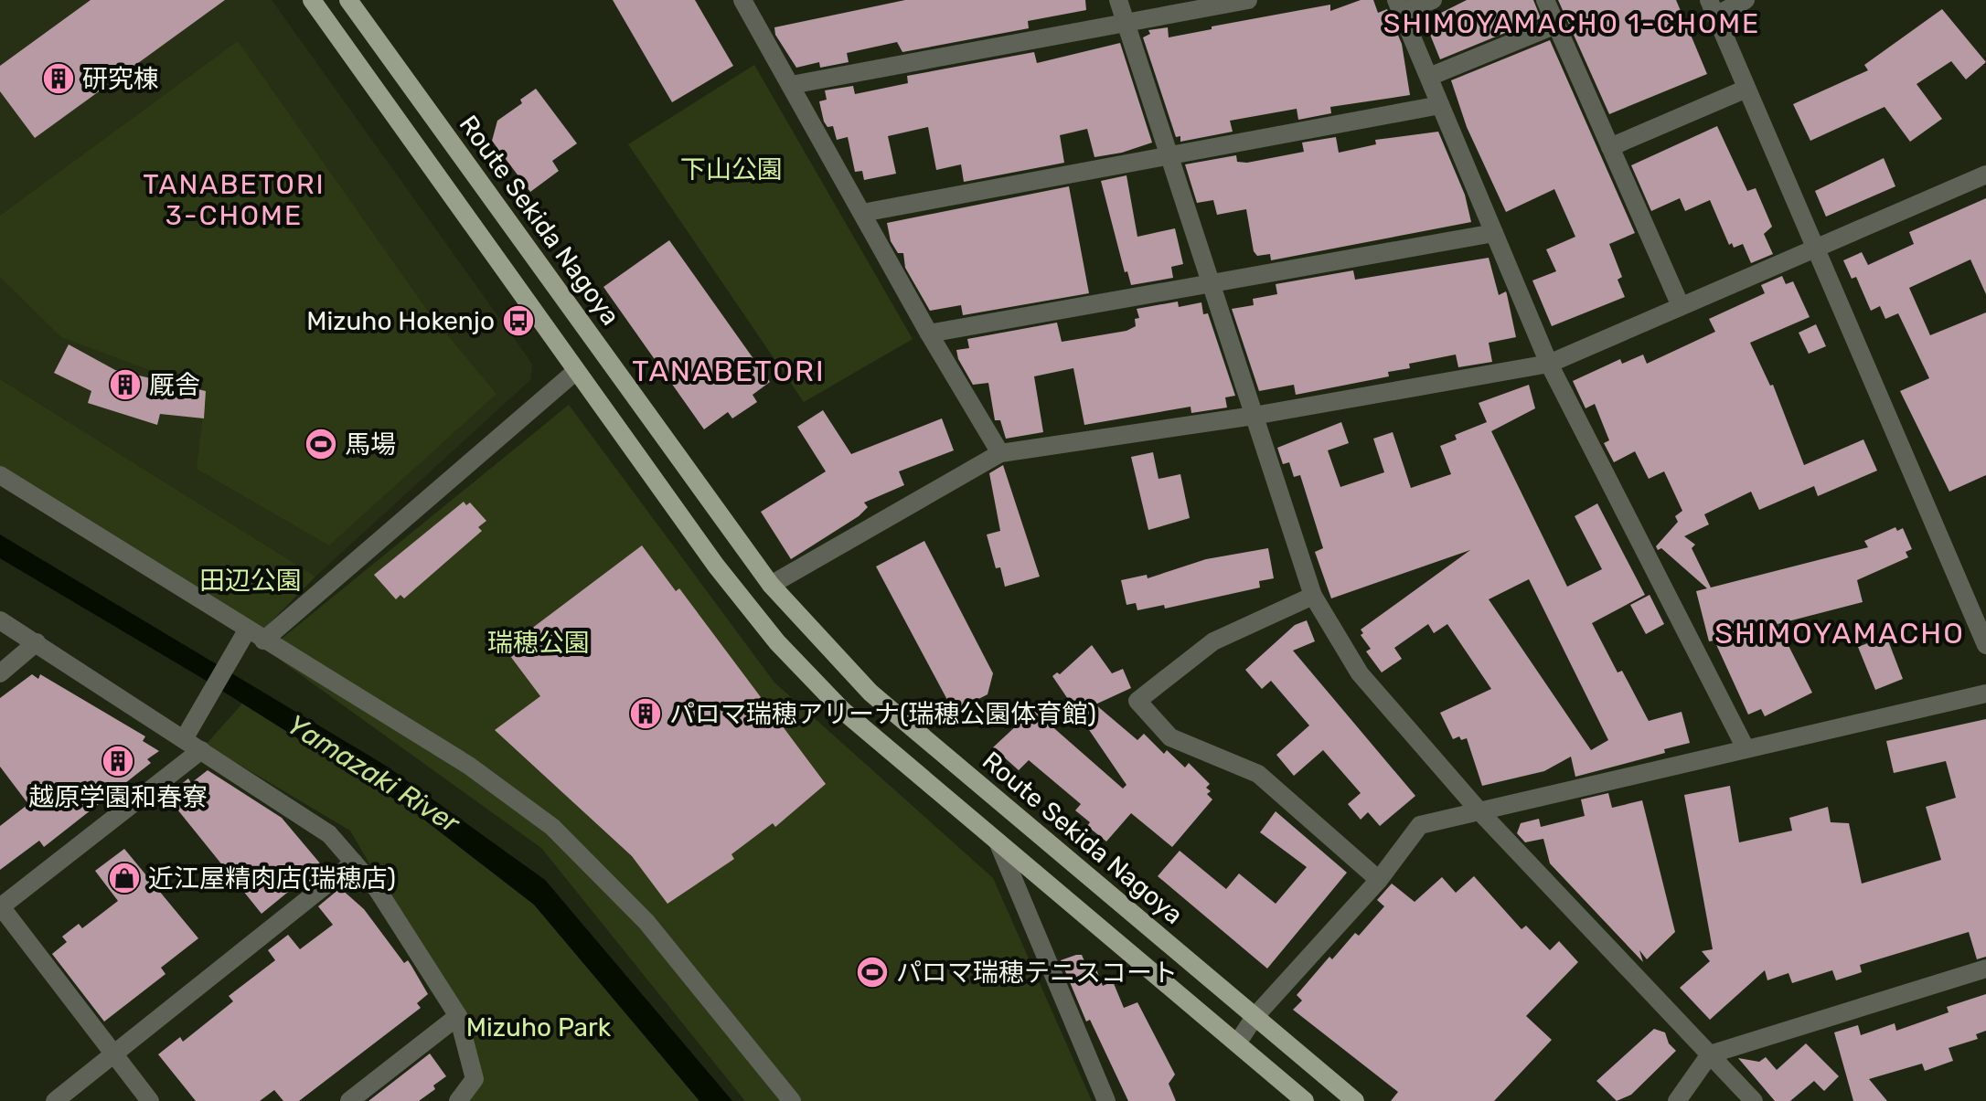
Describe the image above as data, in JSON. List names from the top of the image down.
{
  "streets": {
    "main road": ["Route Sekida Nagoya"]
  },
  "districts": [
    "SHIMOYAMACHO 1-CHOME",
    "TANABETORI 3-CHOME",
    "TANABETORI",
    "SHIMOYAMACHO"
  ],
  "water": ["Yamazaki River"],
  "parks": [
    "下山公園",
    "田辺公園",
    "瑞穂公園",
    "Mizuho Park"
  ],
  "places": {
    "building": [
      "研究棟",
      "厩舎",
      "パロマ瑞穂アリーナ(瑞穂公園体育館)",
      "越原学園和春寮"
    ],
    "bus stop": ["Mizuho Hokenjo"],
    "sports": ["馬場", "パロマ瑞穂テニスコート"],
    "shop": ["近江屋精肉店(瑞穂店)"]
  }
}
